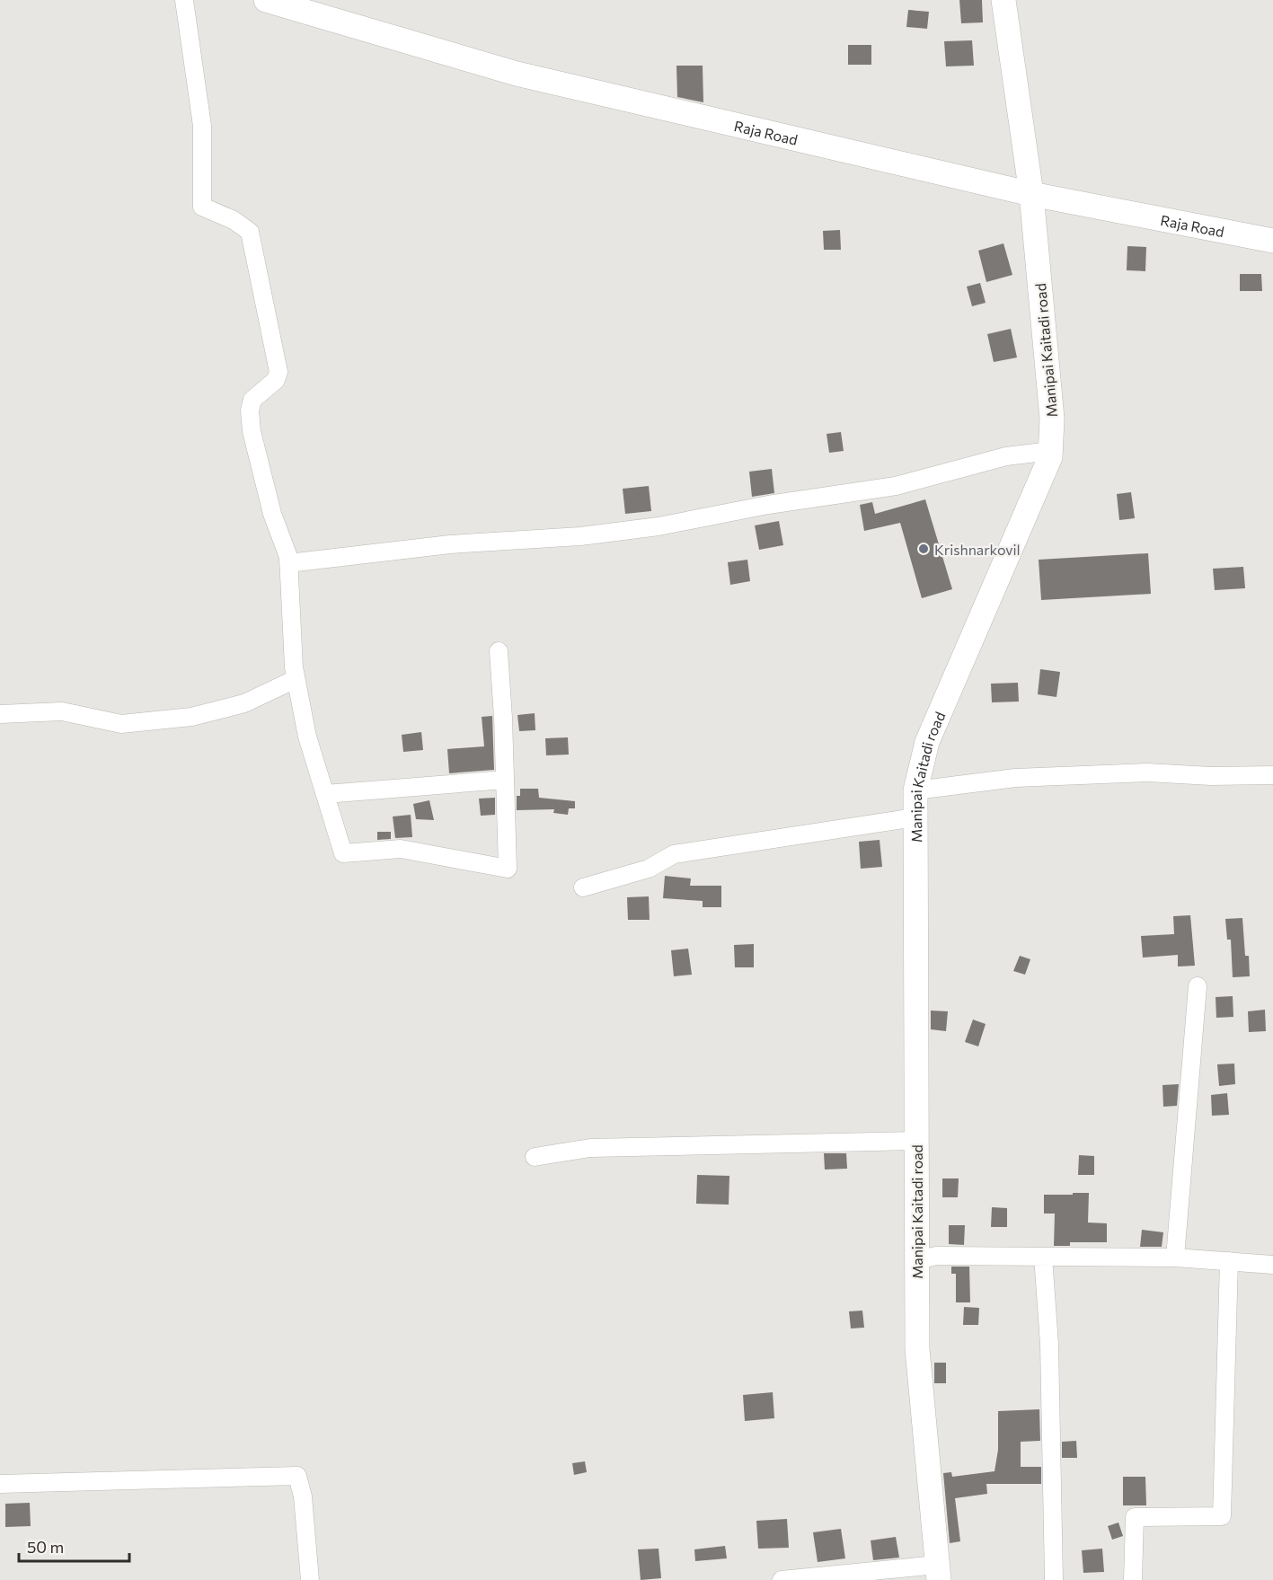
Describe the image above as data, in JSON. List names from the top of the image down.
{
  "streets": {
    "main road": ["Raja Road", "Manipai Kaitadi road"]
  },
  "crossings": [
    ["Raja Road", "Manipai Kaitadi road"]
  ],
  "places": ["Krishnarkovil"],
  "scale_bar": "50 m"
}
